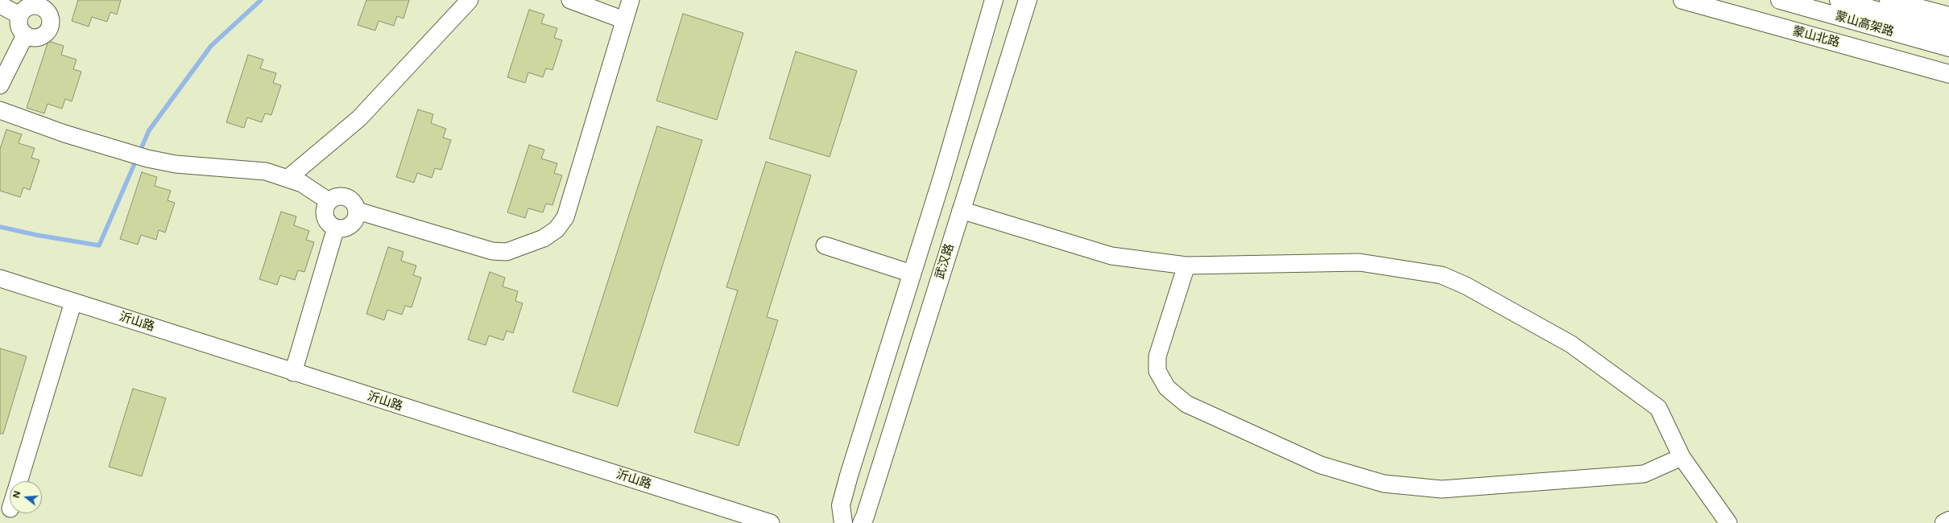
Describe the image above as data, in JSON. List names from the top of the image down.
{
  "streets": {
    "main road": ["蒙山高架路", "蒙山北路", "武汉路"],
    "street": ["沂山路"]
  },
  "north": "left"
}
